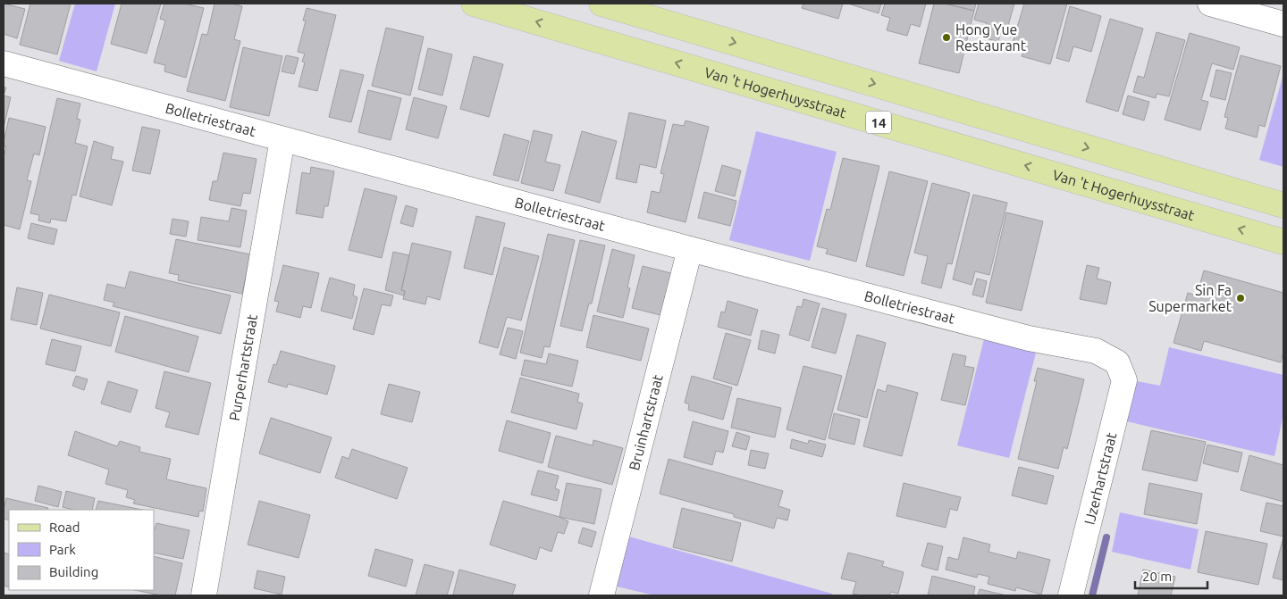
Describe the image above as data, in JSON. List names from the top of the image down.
{
  "streets": {
    "main road": ["Van 't Hogerhuysstraat", "14"],
    "street": [
      "Bolletriestraat",
      "Purperhartstraat",
      "Bruinhartstraat",
      "IJzerhartstraat"
    ]
  },
  "crossings": [
    ["Bolletriestraat", "Purperhartstraat"],
    ["Bolletriestraat", "Bruinhartstraat"],
    ["Bolletriestraat", "IJzerhartstraat"]
  ],
  "places": ["Hong Yue Restaurant", "Sin Fa Supermarket"],
  "legend": ["Road", "Park", "Building"],
  "scale_bar": "20 m"
}
